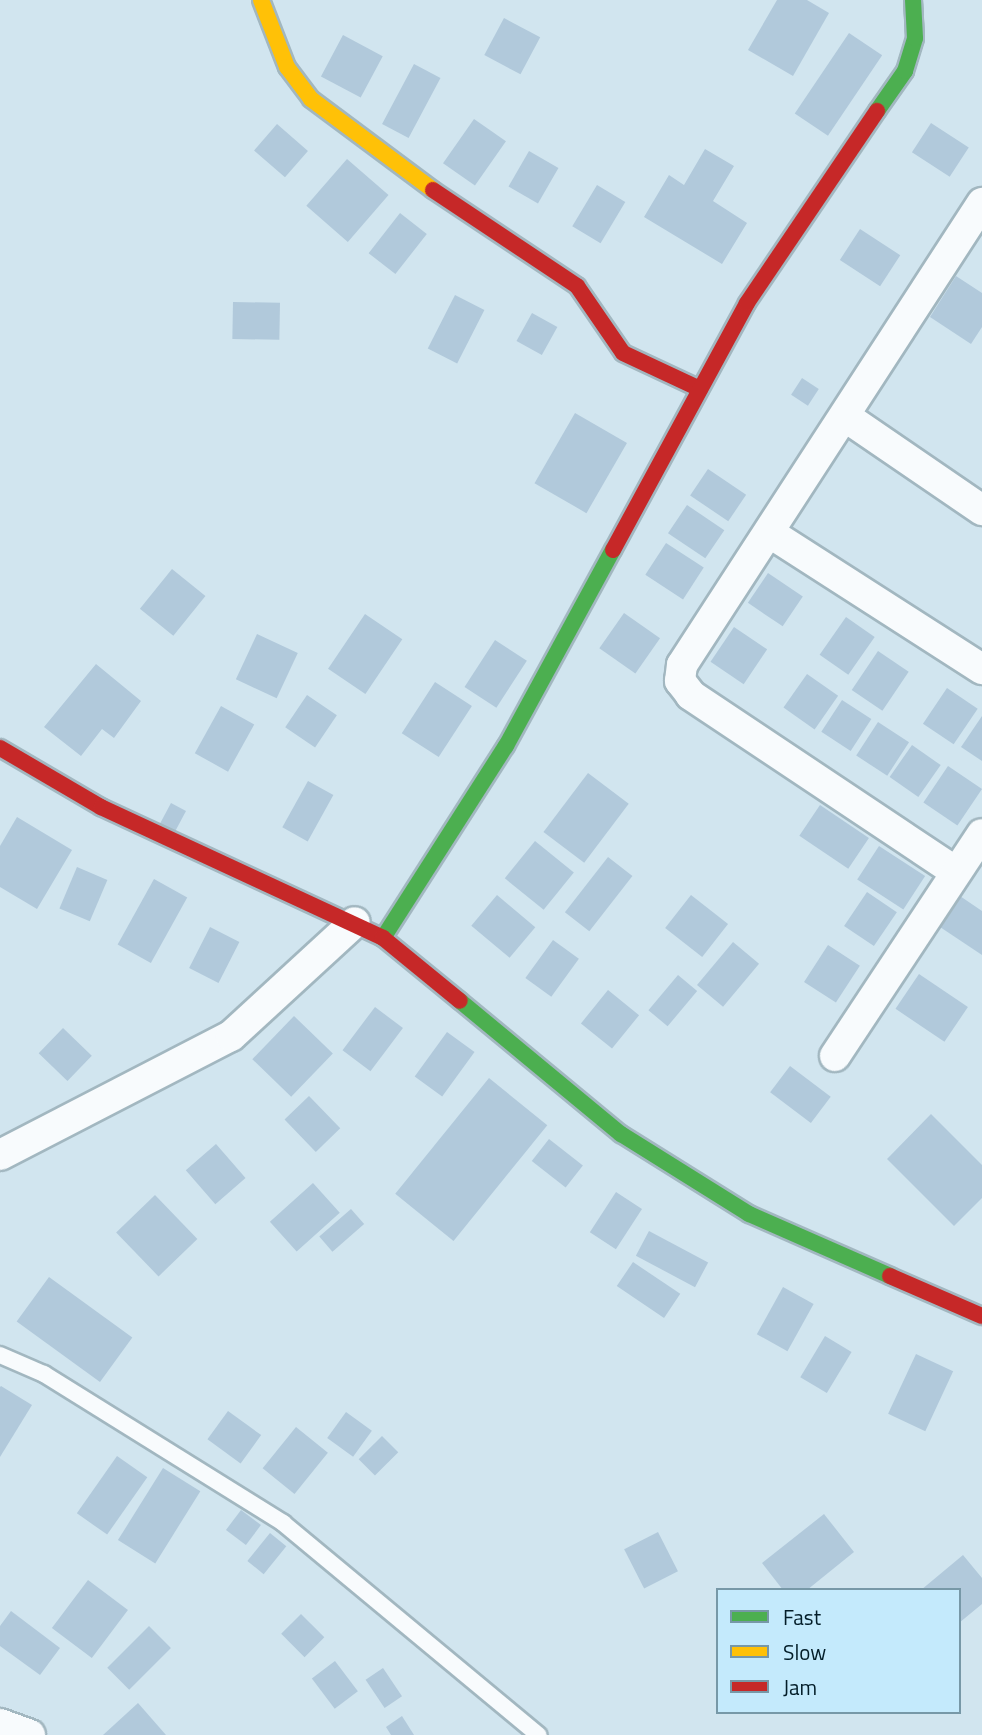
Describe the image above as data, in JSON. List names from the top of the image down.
{
  "legend": ["Fast", "Slow", "Jam"]
}
